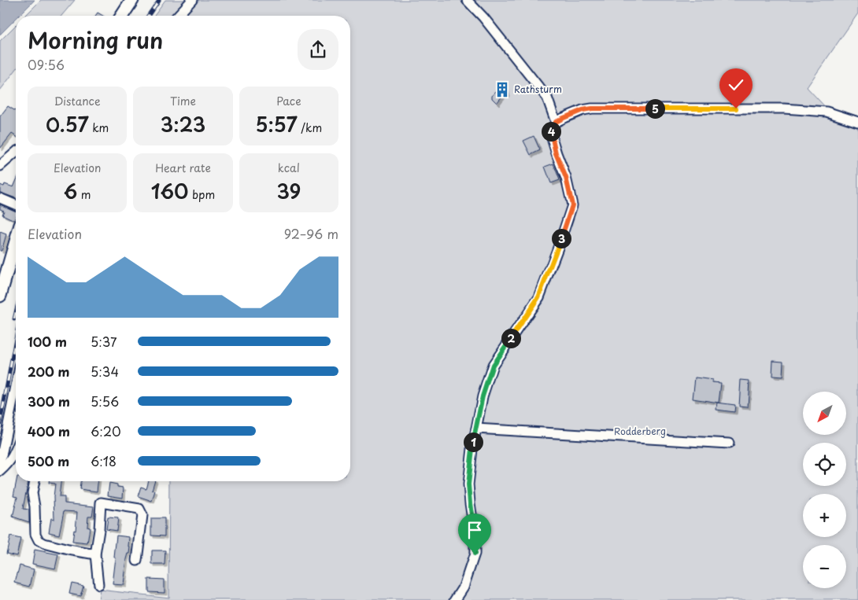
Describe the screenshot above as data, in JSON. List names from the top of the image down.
{
  "parks": ["Rodderberg"],
  "places": {
    "building": ["Rathsturm"]
  },
  "north": "bottom left",
  "page": {
    "heading": ["Morning run", "09:56"],
    "stats": [
      ["Distance", "0.57 km"],
      ["Time", "3:23"],
      ["Pace", "5:57 /km"],
      ["Elevation", "6 m"],
      ["Heart rate", "160 bpm"],
      ["kcal", "39"]
    ],
    "pins": [
      "5",
      "4",
      "3",
      "2",
      "1"
    ],
    "chart": ["Elevation", "92–96 m"],
    "list": [
      {
        "name": "100 m",
        "note": "5:37"
      },
      {
        "name": "200 m",
        "note": "5:34"
      },
      {
        "name": "300 m",
        "note": "5:56"
      },
      {
        "name": "400 m",
        "note": "6:20"
      },
      {
        "name": "500 m",
        "note": "6:18"
      }
    ],
    "map_buttons": ["+", "−"]
  }
}
